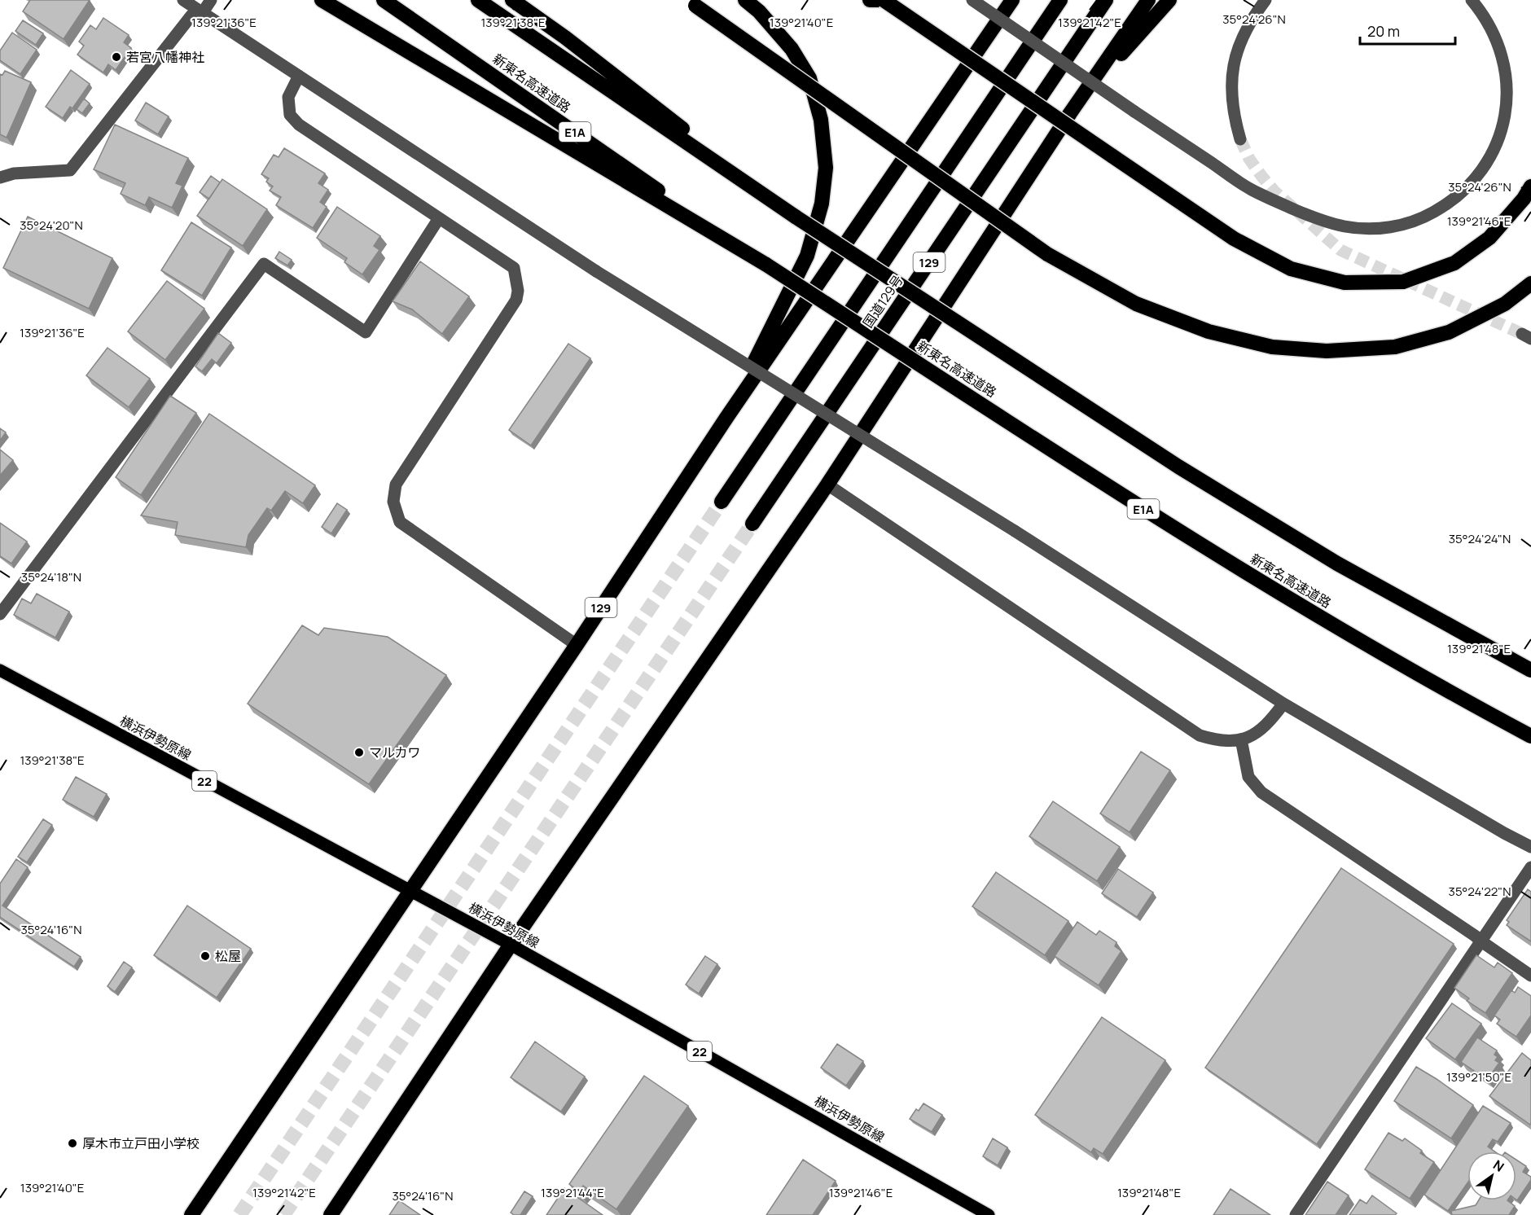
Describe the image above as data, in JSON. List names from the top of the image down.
{
  "streets": {
    "highway": [
      "新東名高速道路",
      "E1A",
      "129",
      "国道129号"
    ],
    "main road": ["横浜伊勢原線", "22"]
  },
  "crossings": [
    ["129", "横浜伊勢原線"]
  ],
  "places": [
    "若宮八幡神社",
    "マルカワ",
    "松屋",
    "厚木市立戸田小学校"
  ],
  "scale_bar": "20 m",
  "north": "top right",
  "coordinates": [
    "35°24'26\"N",
    "139°21'36\"E",
    "139°21'38\"E",
    "139°21'40\"E",
    "139°21'42\"E",
    "139°21'46\"E",
    "35°24'20\"N",
    "35°24'24\"N",
    "35°24'18\"N",
    "139°21'48\"E",
    "35°24'22\"N",
    "35°24'16\"N",
    "139°21'50\"E",
    "139°21'44\"E"
  ]
}
